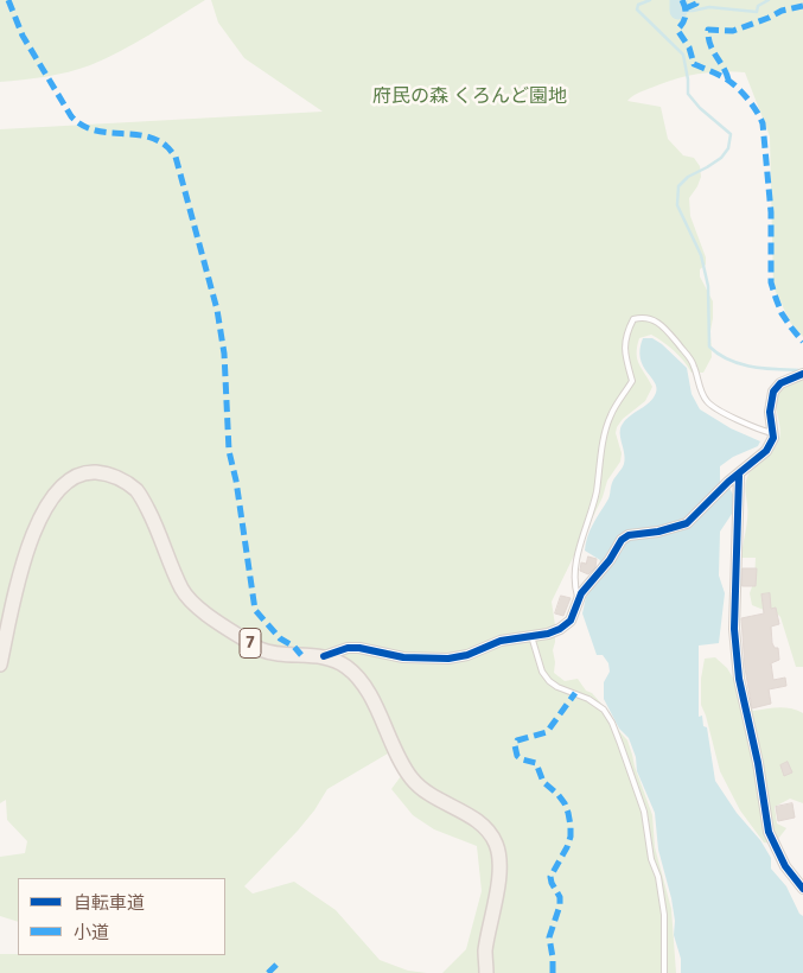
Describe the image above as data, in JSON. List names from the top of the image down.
{
  "streets": {
    "main road": ["7"]
  },
  "parks": ["府民の森 くろんど園地"],
  "legend": ["自転車道", "小道"]
}
